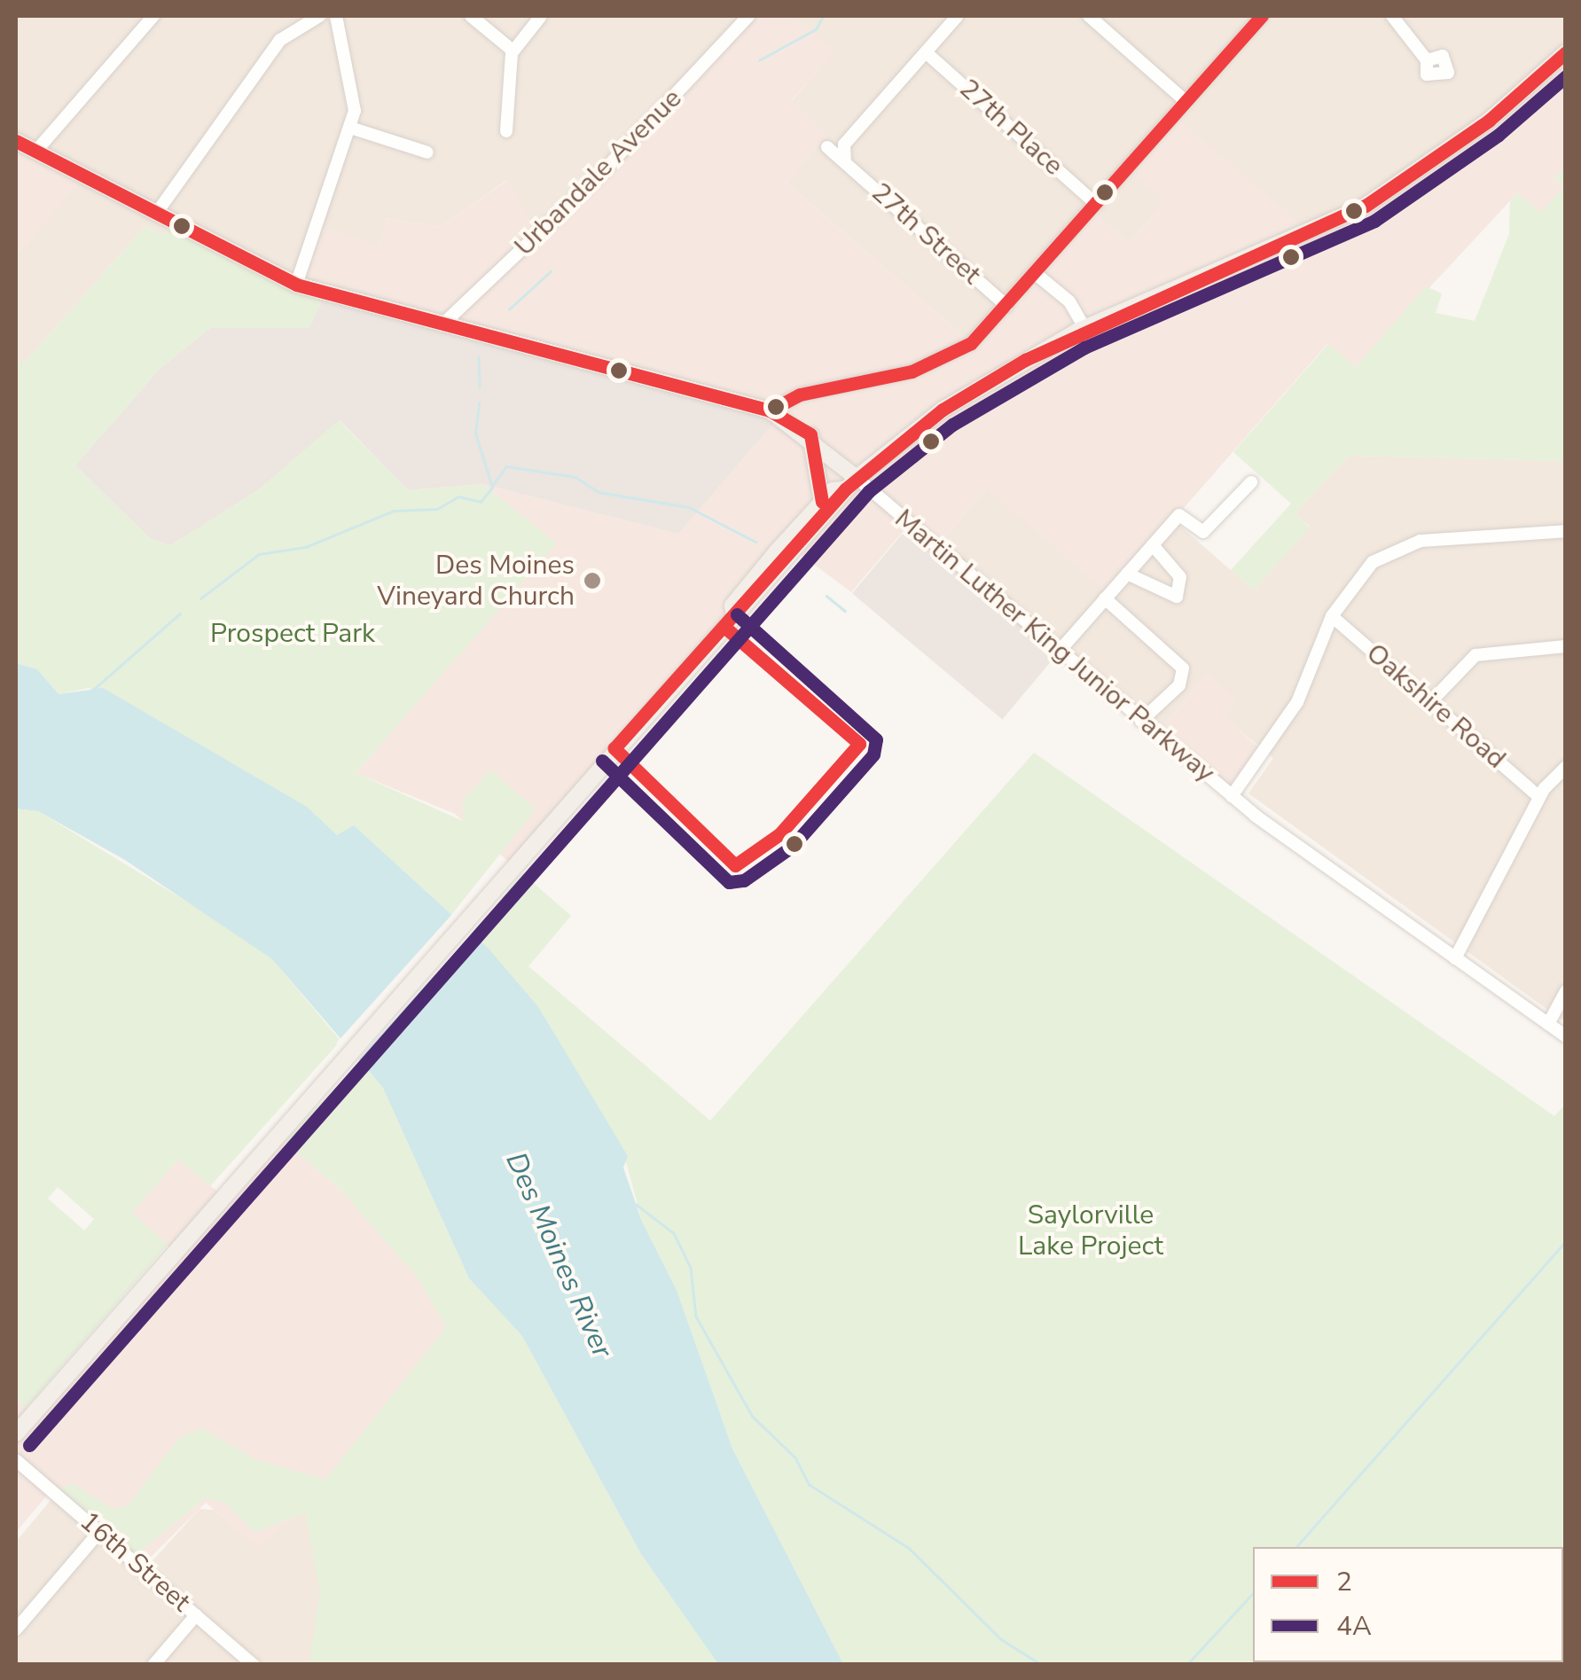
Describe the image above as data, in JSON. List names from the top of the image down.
{
  "streets": {
    "main road": ["Martin Luther King Junior Parkway"],
    "street": [
      "27th Place",
      "Urbandale Avenue",
      "27th Street",
      "Oakshire Road",
      "16th Street"
    ]
  },
  "crossings": [
    ["Urbandale Avenue", "Martin Luther King Junior Parkway"]
  ],
  "water": ["Des Moines River"],
  "parks": ["Prospect Park", "Saylorville Lake Project"],
  "places": ["Des Moines Vineyard Church"],
  "lines": ["transit line 2", "transit line 4A"],
  "legend": ["2", "4A"]
}
